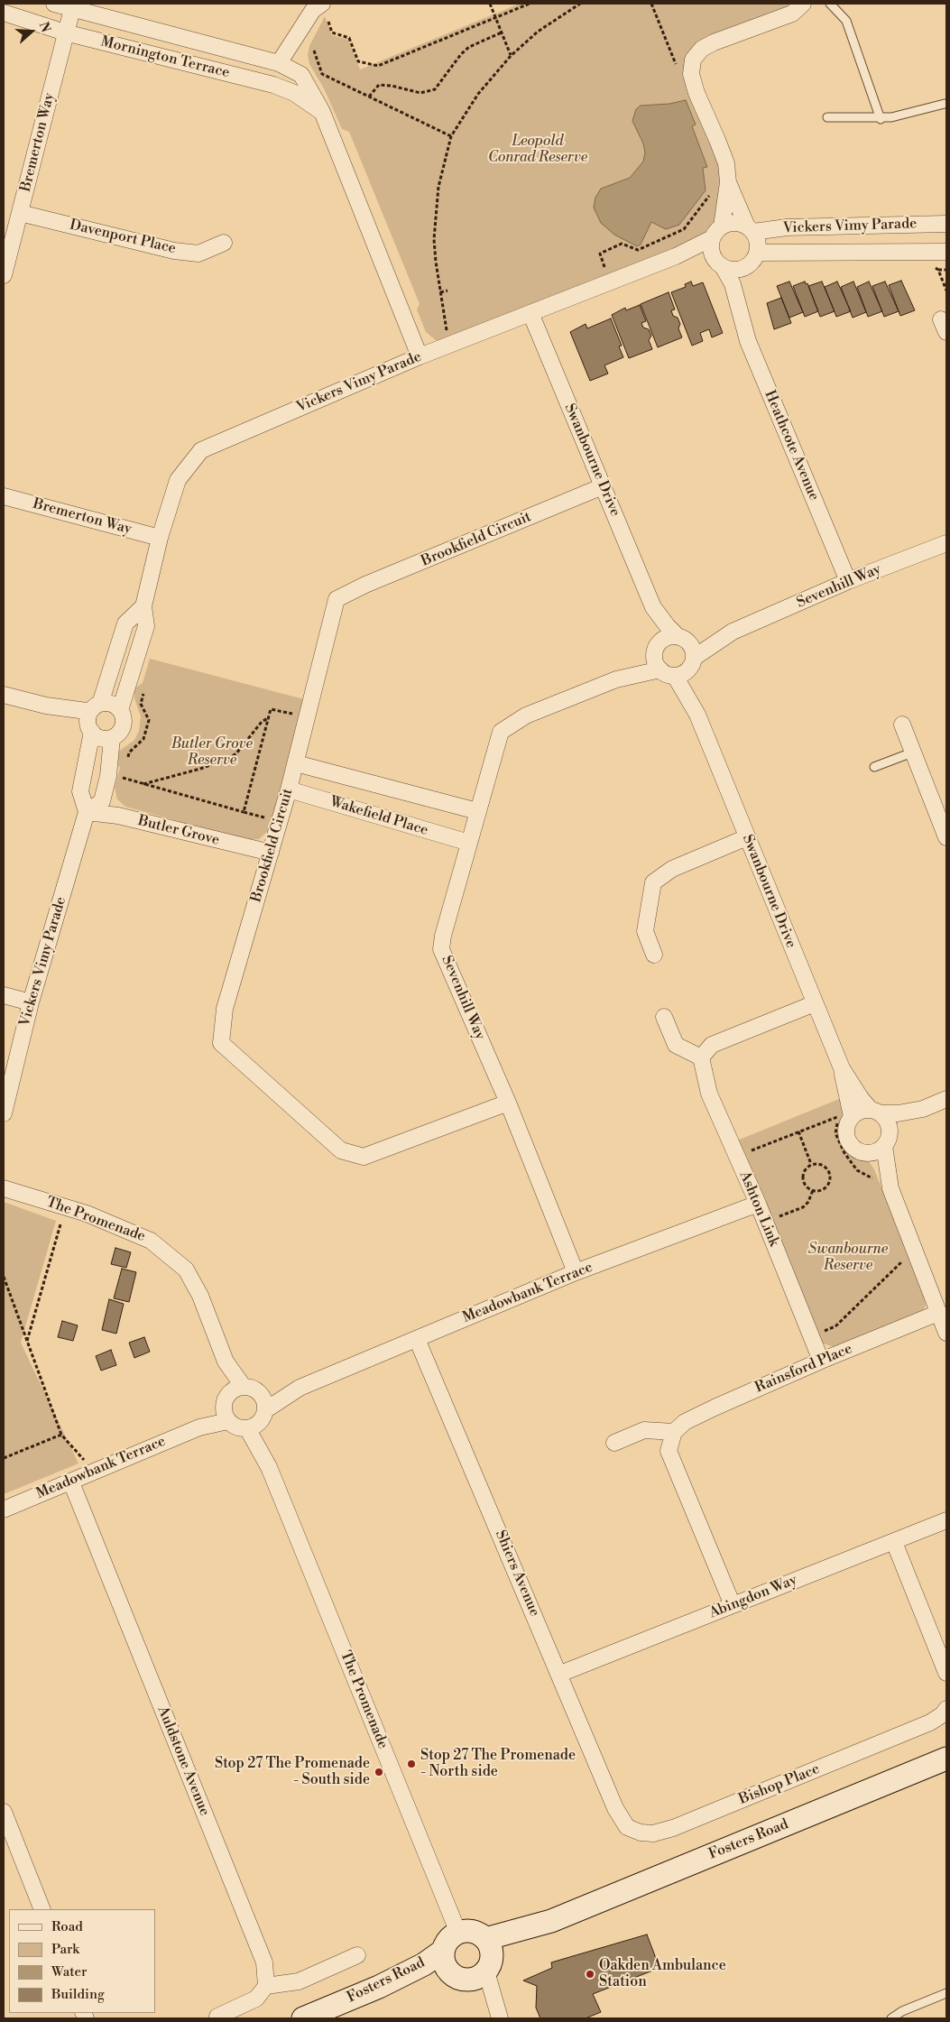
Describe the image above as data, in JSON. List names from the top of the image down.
{
  "streets": {
    "main road": ["Fosters Road"],
    "street": [
      "Mornington Terrace",
      "Bremerton Way",
      "Vickers Vimy Parade",
      "Davenport Place",
      "Heathcote Avenue",
      "Swanbourne Drive",
      "Brookfield Circuit",
      "Sevenhill Way",
      "Wakefield Place",
      "Butler Grove",
      "Ashton Link",
      "The Promenade",
      "Meadowbank Terrace",
      "Rainsford Place",
      "Shiers Avenue",
      "Abingdon Way",
      "Auldstone Avenue",
      "Bishop Place"
    ]
  },
  "crossings": [
    ["Mornington Terrace", "Bremerton Way"],
    ["Mornington Terrace", "Vickers Vimy Parade"],
    ["Bremerton Way", "Vickers Vimy Parade"],
    ["Bremerton Way", "Davenport Place"],
    ["Vickers Vimy Parade", "Heathcote Avenue"],
    ["Vickers Vimy Parade", "Swanbourne Drive"],
    ["Vickers Vimy Parade", "Butler Grove"],
    ["Heathcote Avenue", "Sevenhill Way"],
    ["Swanbourne Drive", "Brookfield Circuit"],
    ["Swanbourne Drive", "Sevenhill Way"],
    ["Brookfield Circuit", "Sevenhill Way"],
    ["Brookfield Circuit", "Wakefield Place"],
    ["Brookfield Circuit", "Butler Grove"],
    ["Sevenhill Way", "Wakefield Place"],
    ["Sevenhill Way", "Meadowbank Terrace"],
    ["Ashton Link", "Meadowbank Terrace"],
    ["Ashton Link", "Rainsford Place"],
    ["The Promenade", "Meadowbank Terrace"],
    ["The Promenade", "Fosters Road"],
    ["Meadowbank Terrace", "Shiers Avenue"],
    ["Meadowbank Terrace", "Auldstone Avenue"],
    ["Shiers Avenue", "Abingdon Way"],
    ["Shiers Avenue", "Bishop Place"]
  ],
  "parks": ["Leopold Conrad Reserve", "Butler Grove Reserve", "Swanbourne Reserve"],
  "places": ["Stop 27 The Promenade - North side", "Stop 27 The Promenade - South side", "Oakden Ambulance Station"],
  "legend": [
    "Road",
    "Park",
    "Water",
    "Building"
  ],
  "north": "right"
}
